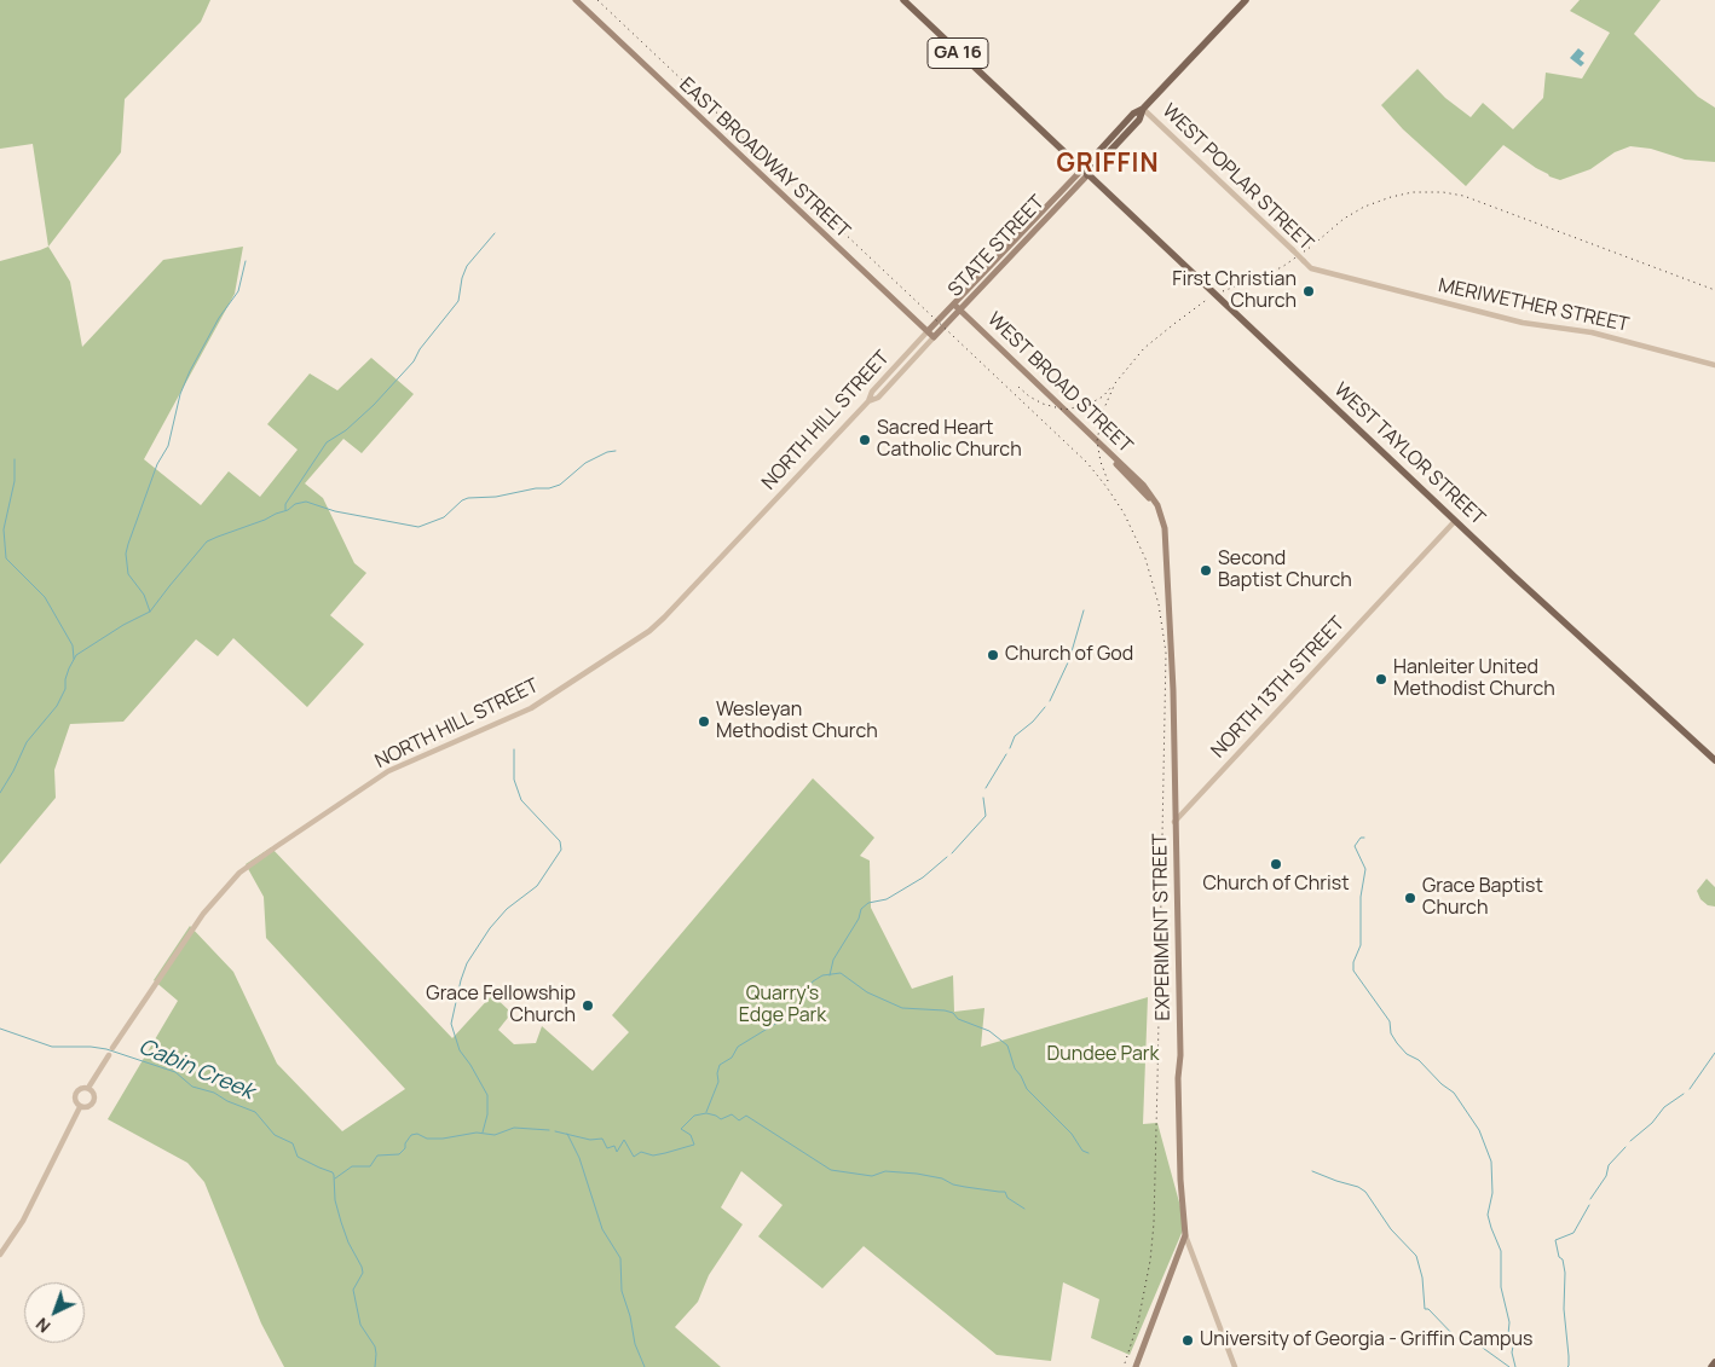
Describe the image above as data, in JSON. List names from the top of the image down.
{
  "streets": {
    "main road": [
      "GA 16",
      "EAST BROADWAY STREET",
      "STATE STREET",
      "WEST BROAD STREET",
      "WEST TAYLOR STREET",
      "EXPERIMENT STREET"
    ],
    "street": [
      "WEST POPLAR STREET",
      "MERIWETHER STREET",
      "NORTH HILL STREET",
      "NORTH 13TH STREET"
    ]
  },
  "crossings": [
    ["GA 16", "STATE STREET"],
    ["GA 16", "WEST TAYLOR STREET"],
    ["EAST BROADWAY STREET", "STATE STREET"],
    ["EAST BROADWAY STREET", "NORTH HILL STREET"],
    ["WEST POPLAR STREET", "MERIWETHER STREET"],
    ["STATE STREET", "WEST BROAD STREET"],
    ["STATE STREET", "NORTH HILL STREET"],
    ["STATE STREET", "WEST TAYLOR STREET"],
    ["WEST BROAD STREET", "EXPERIMENT STREET"],
    ["WEST TAYLOR STREET", "NORTH 13TH STREET"],
    ["NORTH 13TH STREET", "EXPERIMENT STREET"]
  ],
  "districts": ["GRIFFIN"],
  "water": ["Cabin Creek"],
  "parks": ["Quarry's Edge Park", "Dundee Park"],
  "places": [
    "First Christian Church",
    "Sacred Heart Catholic Church",
    "Second Baptist Church",
    "Church of God",
    "Hanleiter United Methodist Church",
    "Wesleyan Methodist Church",
    "Church of Christ",
    "Grace Baptist Church",
    "Grace Fellowship Church",
    "University of Georgia - Griffin Campus"
  ],
  "north": "bottom left"
}
